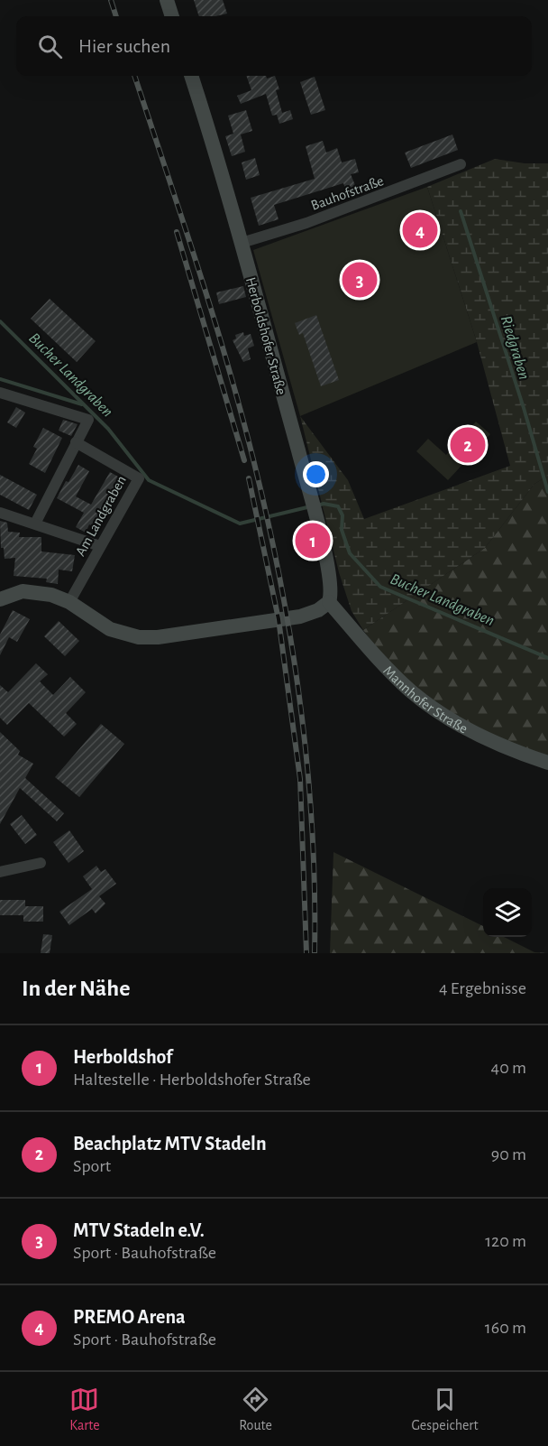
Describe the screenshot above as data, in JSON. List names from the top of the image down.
{
  "streets": {
    "street": [
      "Bauhofstraße",
      "Herboldshofer Straße",
      "Am Landgraben",
      "Mannhofer Straße"
    ]
  },
  "crossings": [
    ["Bauhofstraße", "Herboldshofer Straße"],
    ["Herboldshofer Straße", "Mannhofer Straße"]
  ],
  "water": ["Riedgraben", "Bucher Landgraben"],
  "page": {
    "search": "Hier suchen",
    "pins": [
      "4",
      "3",
      "2",
      "1"
    ],
    "heading": ["In der Nähe", "4 Ergebnisse"],
    "list": [
      {
        "mark": "1",
        "name": "Herboldshof",
        "note": "Haltestelle · Herboldshofer Straße",
        "value": "40 m"
      },
      {
        "mark": "2",
        "name": "Beachplatz MTV Stadeln",
        "note": "Sport",
        "value": "90 m"
      },
      {
        "mark": "3",
        "name": "MTV Stadeln e.V.",
        "note": "Sport · Bauhofstraße",
        "value": "120 m"
      },
      {
        "mark": "4",
        "name": "PREMO Arena",
        "note": "Sport · Bauhofstraße",
        "value": "160 m"
      }
    ],
    "nav": ["Karte", "Route", "Gespeichert"]
  }
}
